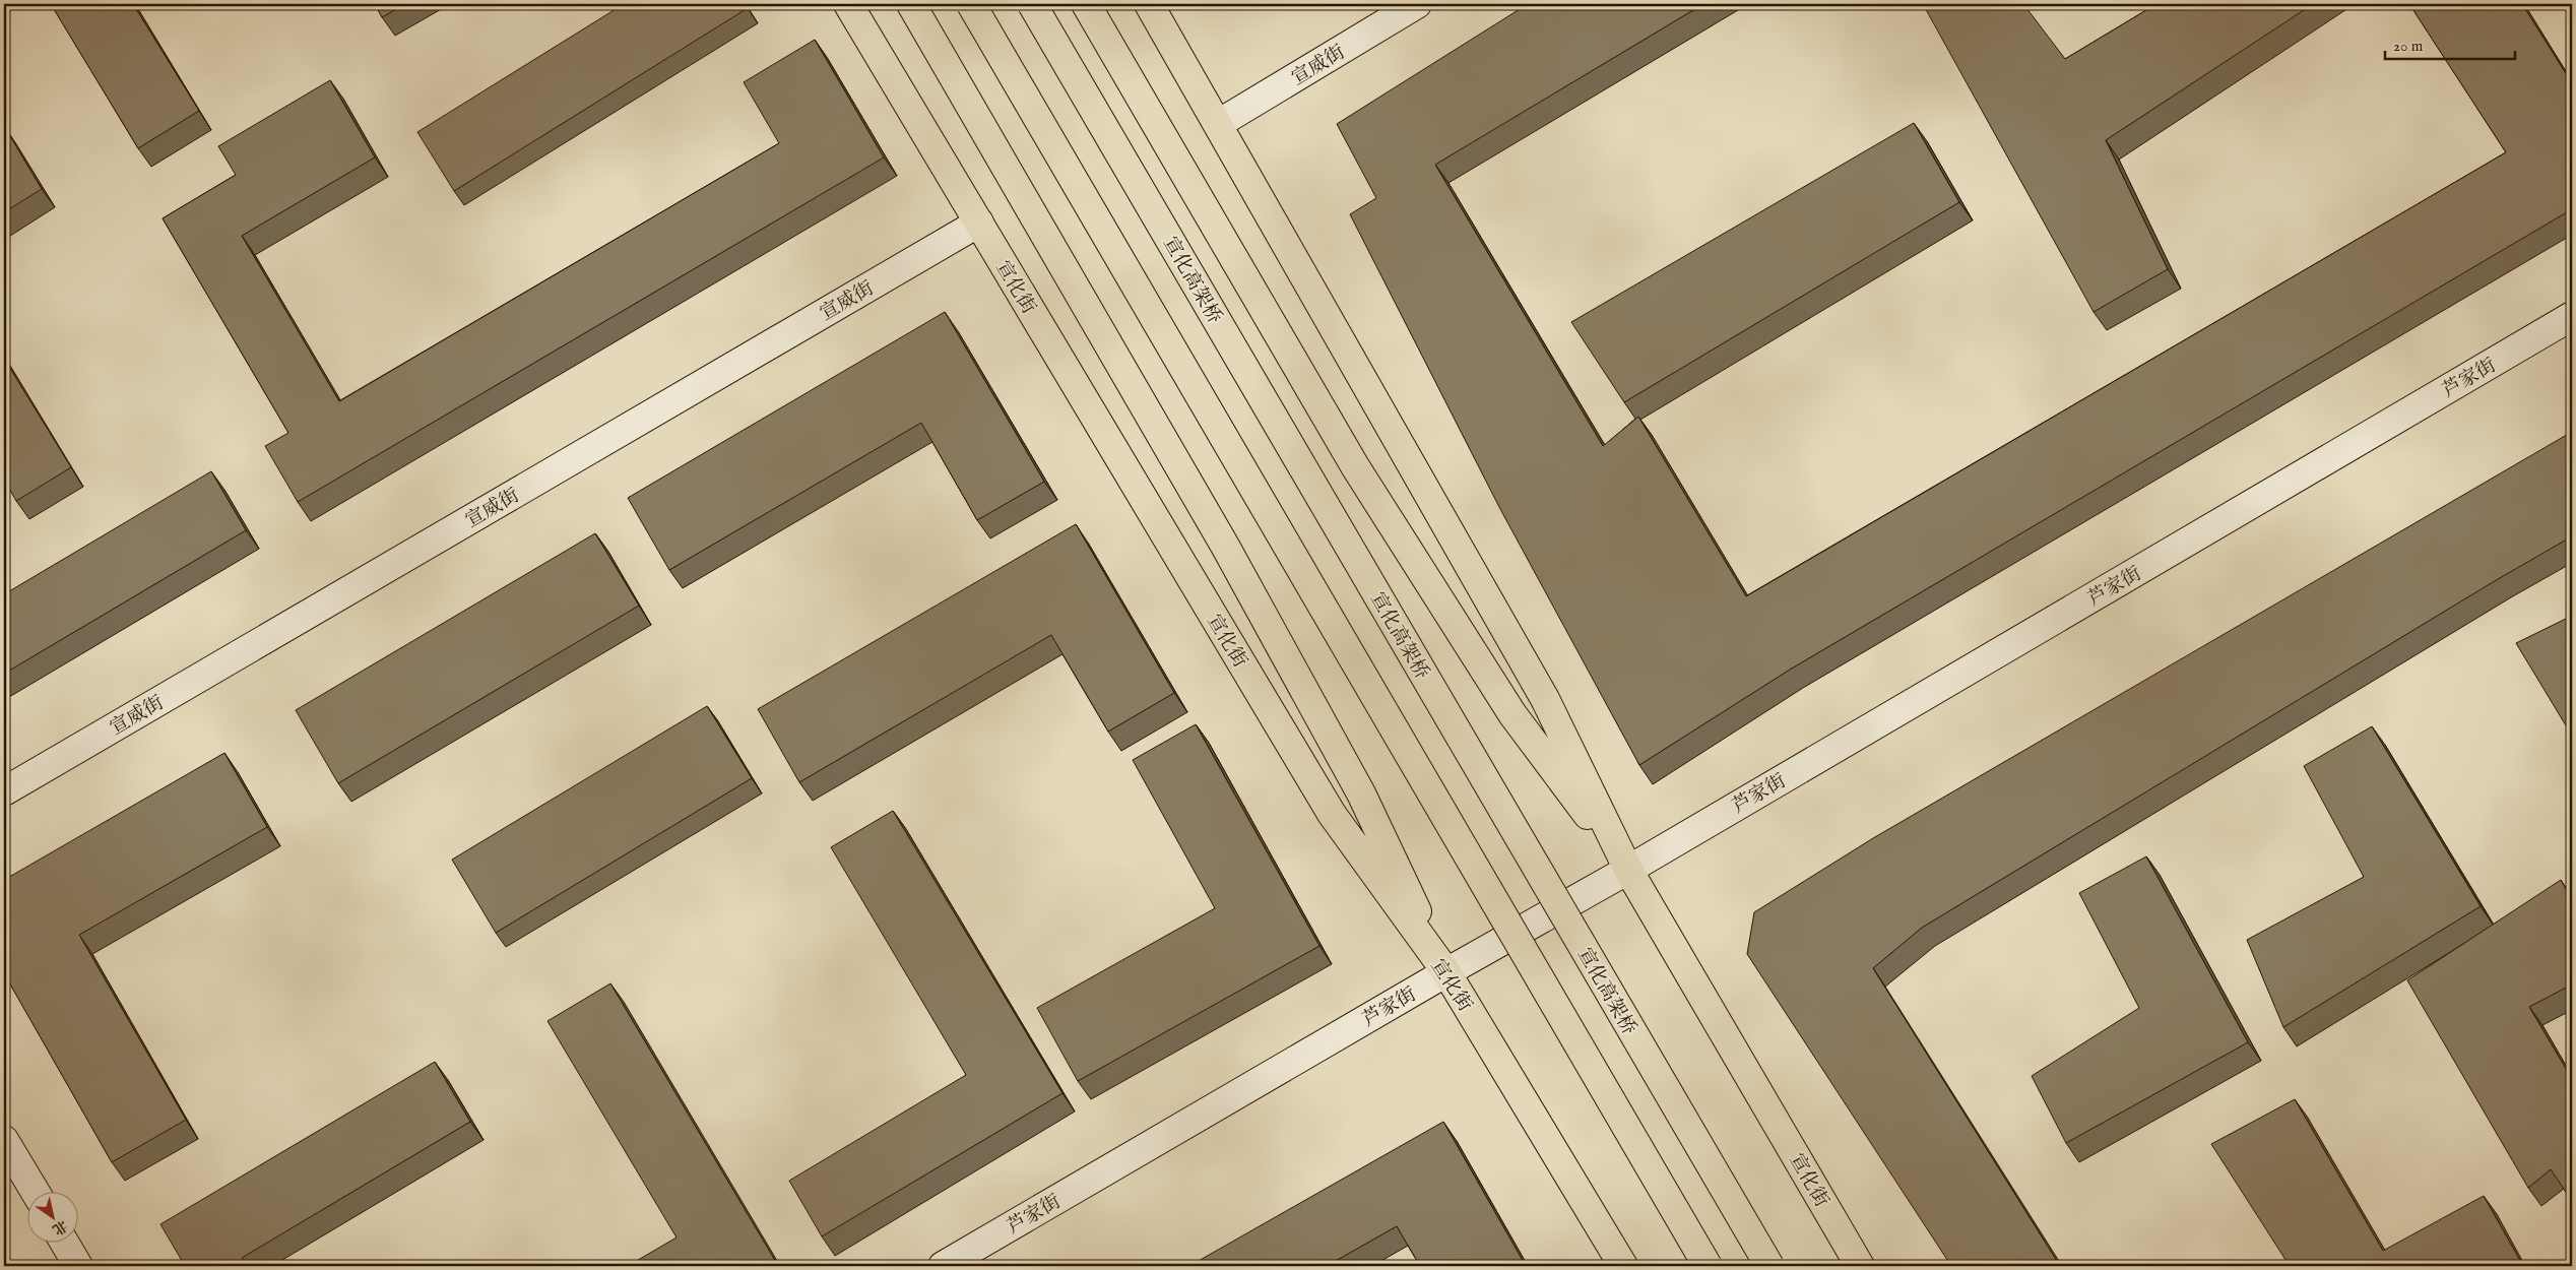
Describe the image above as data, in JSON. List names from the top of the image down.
{
  "streets": {
    "highway": ["宣化高架桥", "宣化街"],
    "street": ["宣威街", "芦家街"]
  },
  "crossings": [
    ["宣威街", "宣化街"],
    ["宣化街", "芦家街"]
  ],
  "scale_bar": "20 m",
  "north": "bottom right"
}
